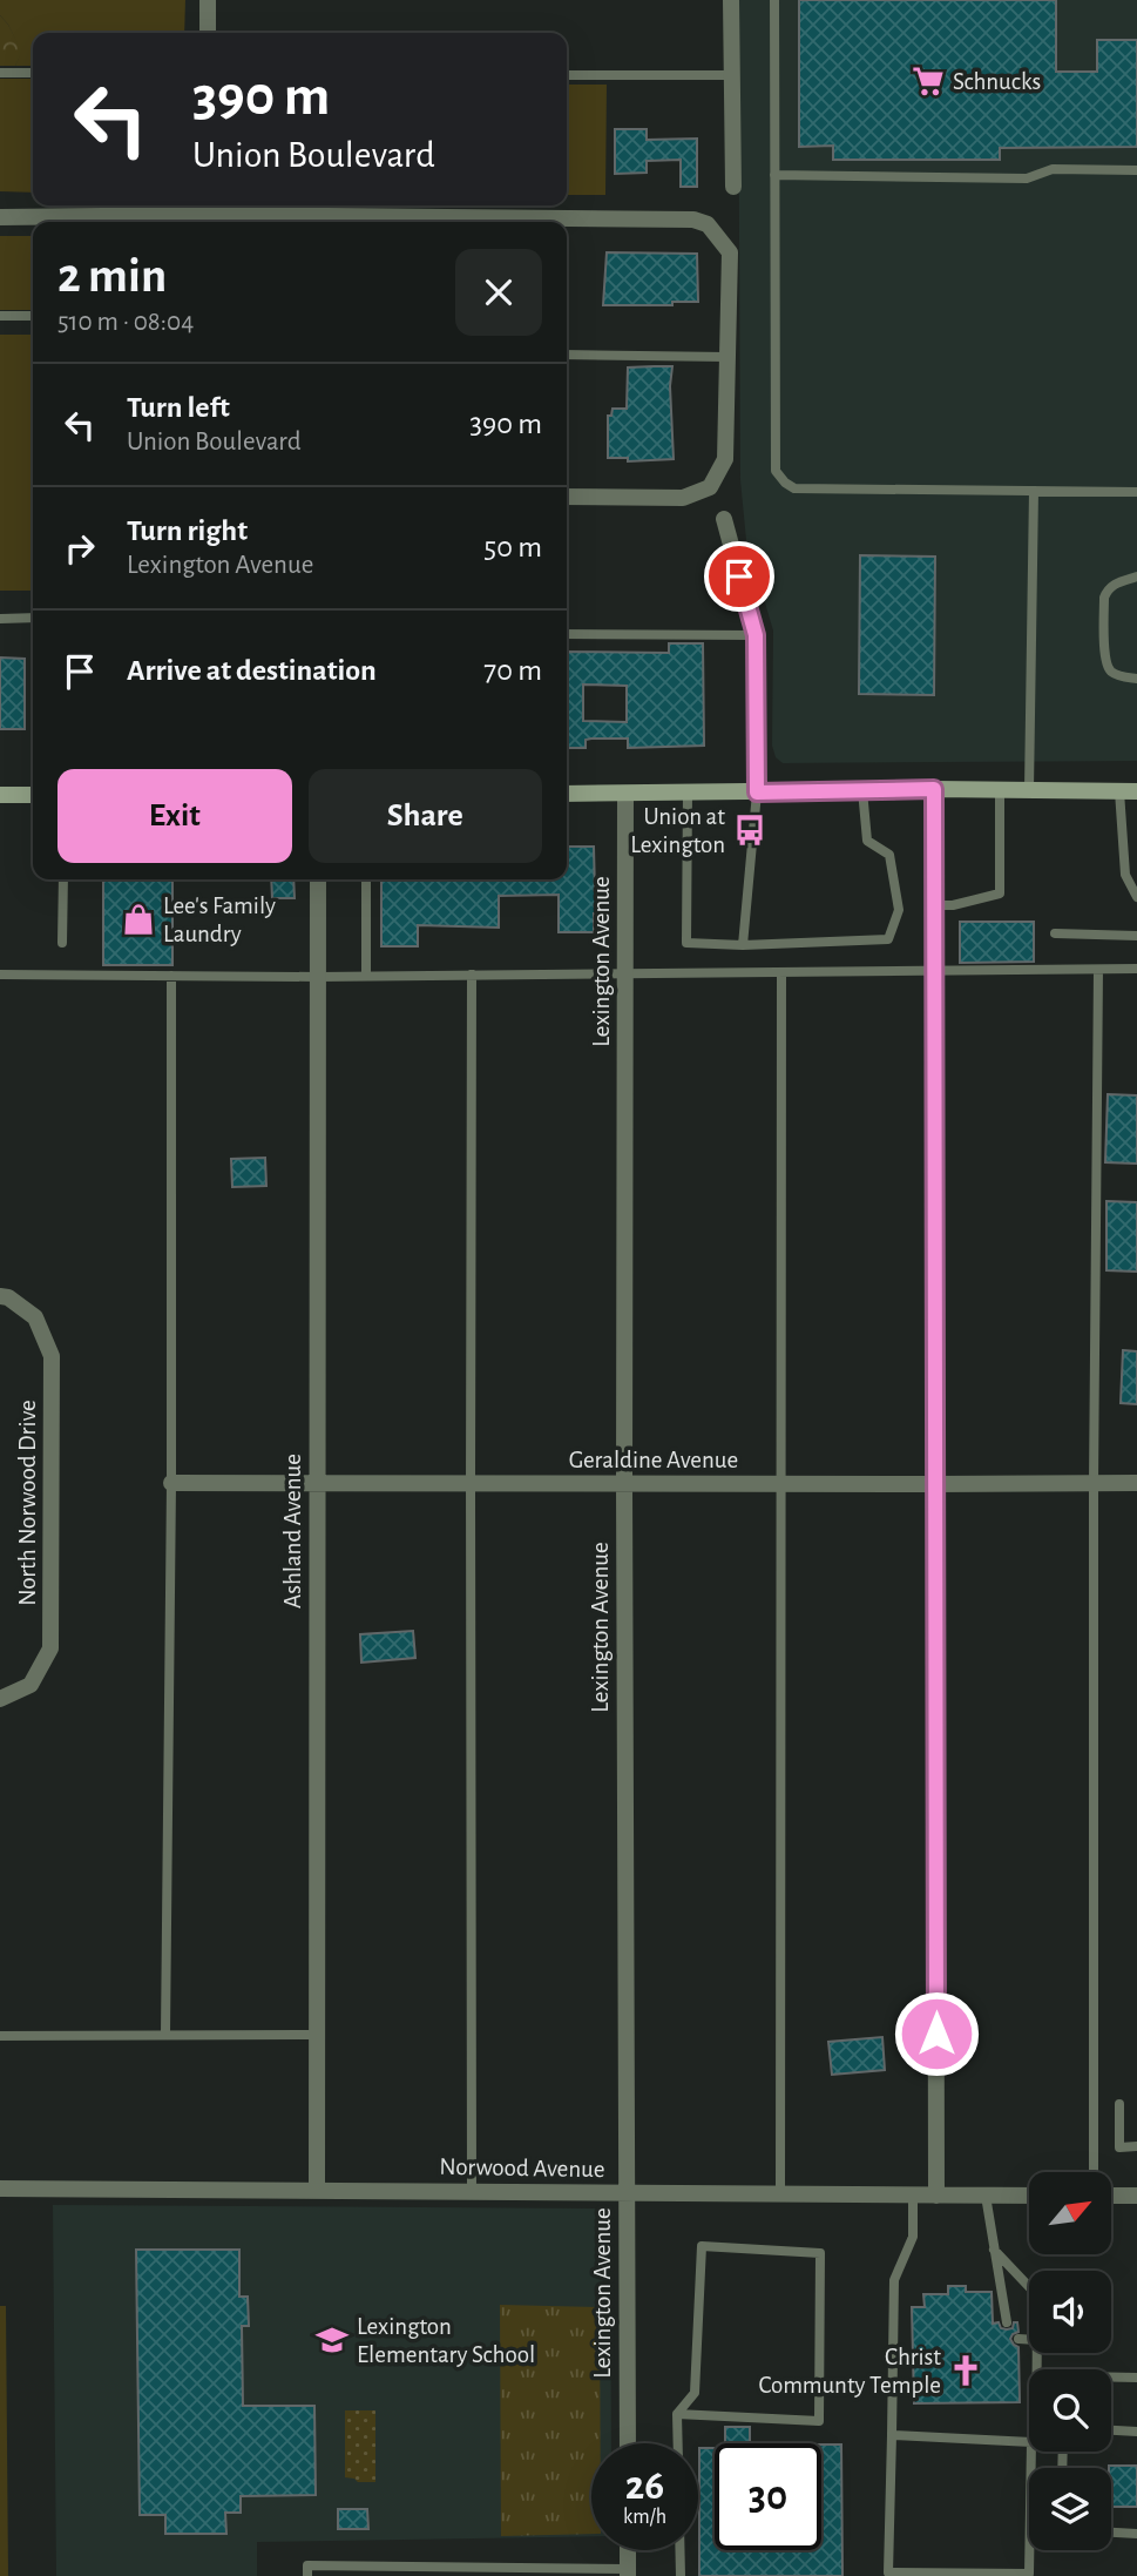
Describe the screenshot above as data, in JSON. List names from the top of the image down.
{
  "streets": {
    "street": [
      "Lexington Avenue",
      "Geraldine Avenue",
      "North Norwood Drive",
      "Ashland Avenue",
      "Norwood Avenue"
    ]
  },
  "crossings": [
    ["Lexington Avenue", "Geraldine Avenue"],
    ["Lexington Avenue", "Norwood Avenue"],
    ["Geraldine Avenue", "Ashland Avenue"],
    ["Ashland Avenue", "Norwood Avenue"]
  ],
  "places": {
    "supermarket": ["Schnucks"],
    "bus stop": ["Union at Lexington"],
    "shop": ["Lee's Family Laundry"],
    "school or university": ["Lexington Elementary School"],
    "church": ["Christ Communty Temple"]
  },
  "north": "top right",
  "page": {
    "turn": ["390 m", "Union Boulevard"],
    "heading": ["2 min", "510 m · 08:04"],
    "list": [
      {
        "name": "Turn left",
        "note": "Union Boulevard",
        "value": "390 m"
      },
      {
        "name": "Turn right",
        "note": "Lexington Avenue",
        "value": "50 m"
      },
      {
        "name": "Arrive at destination",
        "value": "70 m"
      }
    ],
    "buttons": ["Exit", "Share"],
    "speed": "26 km/h",
    "limit": "30"
  }
}
